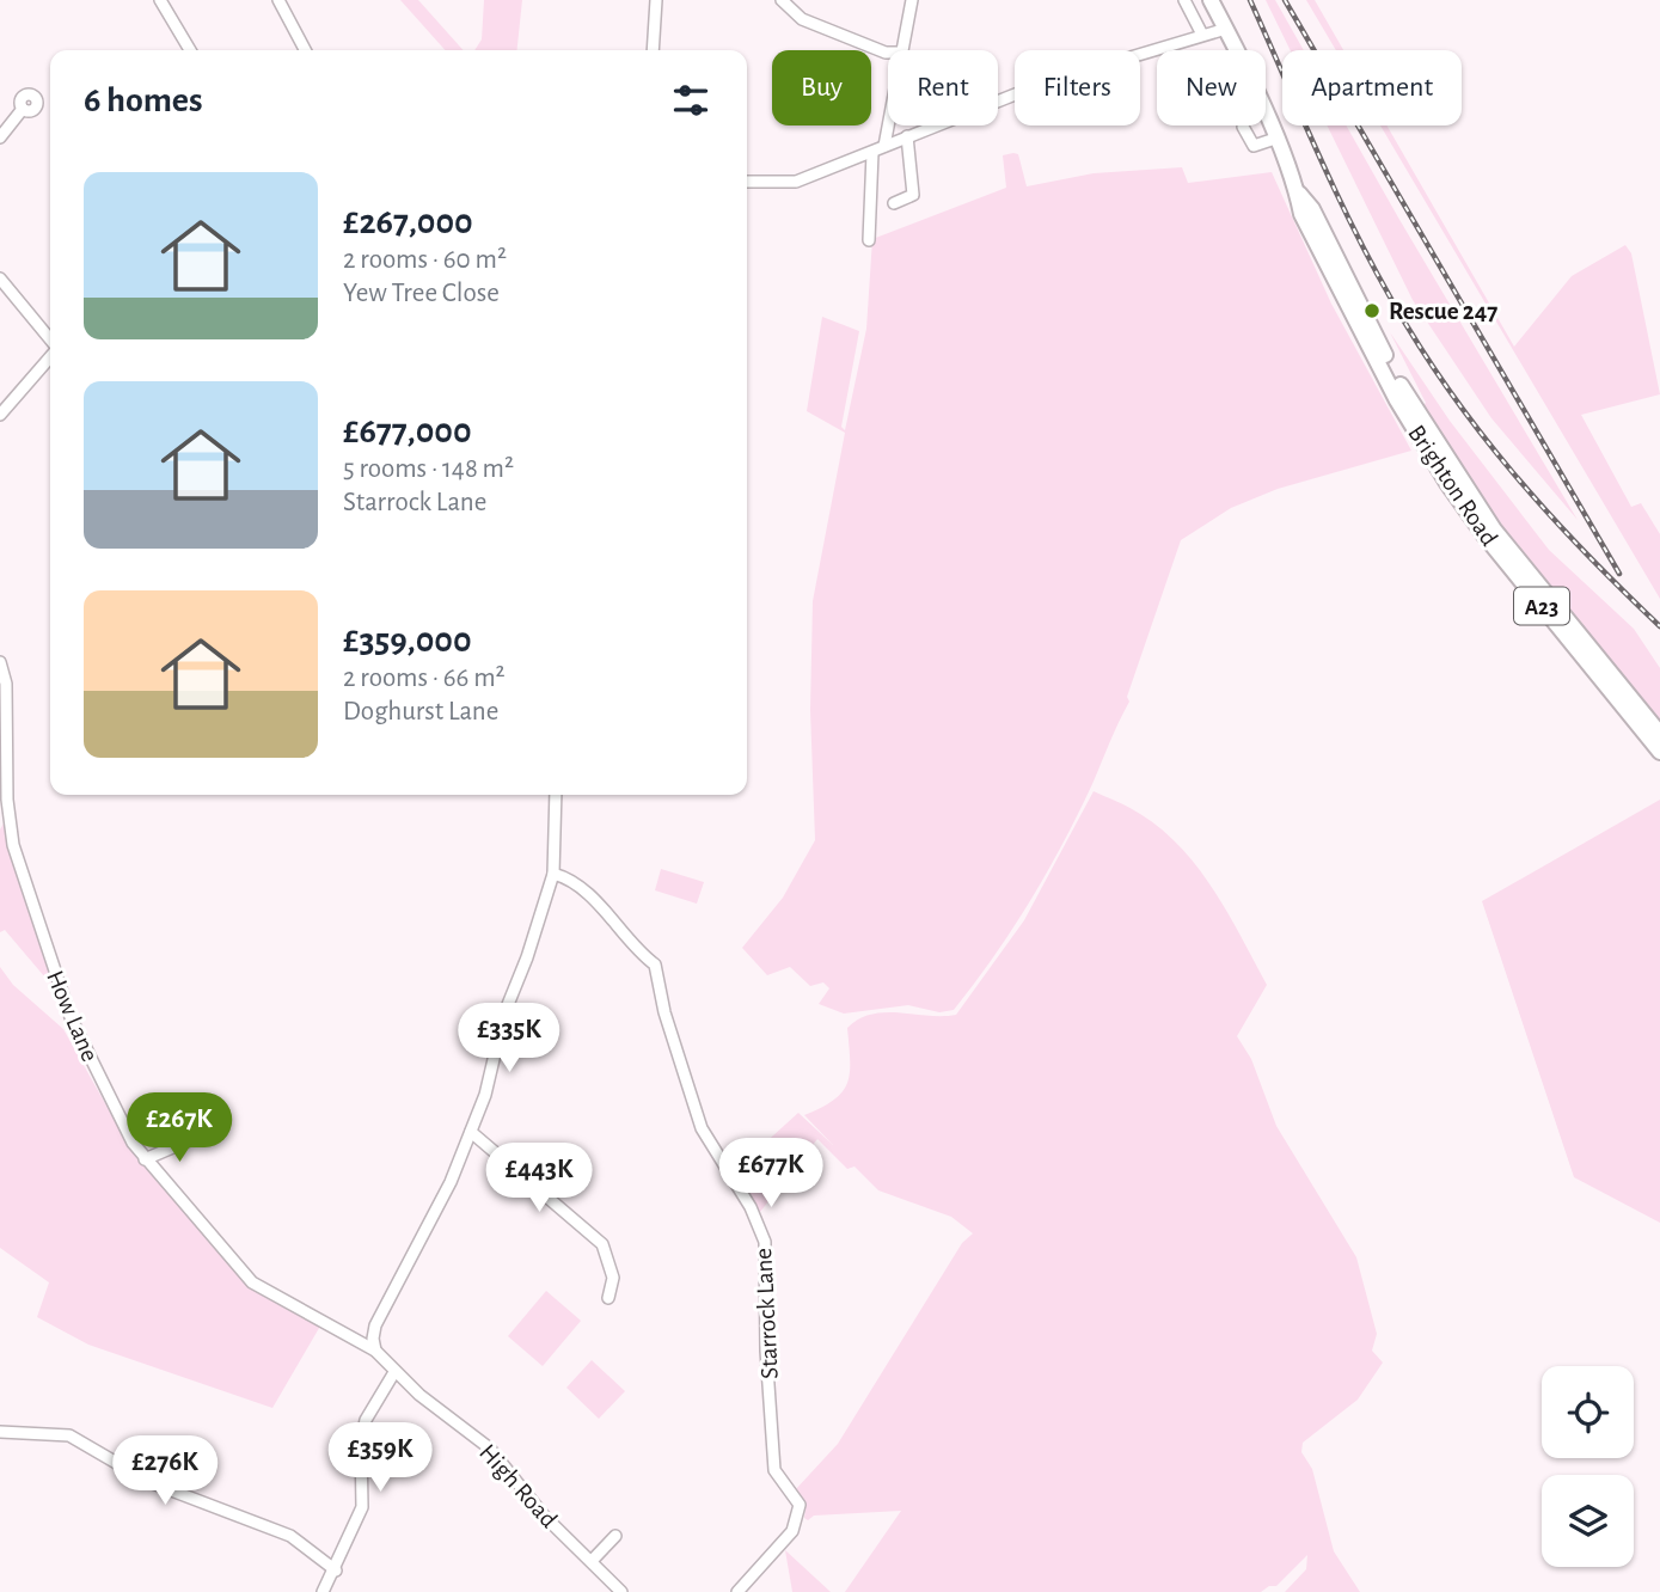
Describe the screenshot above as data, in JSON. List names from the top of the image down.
{
  "streets": {
    "highway": ["Brighton Road", "A23"],
    "street": ["How Lane", "Starrock Lane", "High Road"]
  },
  "crossings": [
    ["How Lane", "High Road"]
  ],
  "places": ["Rescue 247"],
  "page": {
    "chip": [
      "Buy",
      "Rent",
      "Filters",
      "New",
      "Apartment"
    ],
    "heading": "6 homes",
    "list": [
      {
        "name": "£267,000",
        "note": "2 rooms · 60 m² · Yew Tree Close"
      },
      {
        "name": "£677,000",
        "note": "5 rooms · 148 m² · Starrock Lane"
      },
      {
        "name": "£359,000",
        "note": "2 rooms · 66 m² · Doghurst Lane"
      }
    ],
    "price": [
      "£335K",
      "£267K",
      "£677K",
      "£443K",
      "£359K",
      "£276K"
    ]
  }
}
